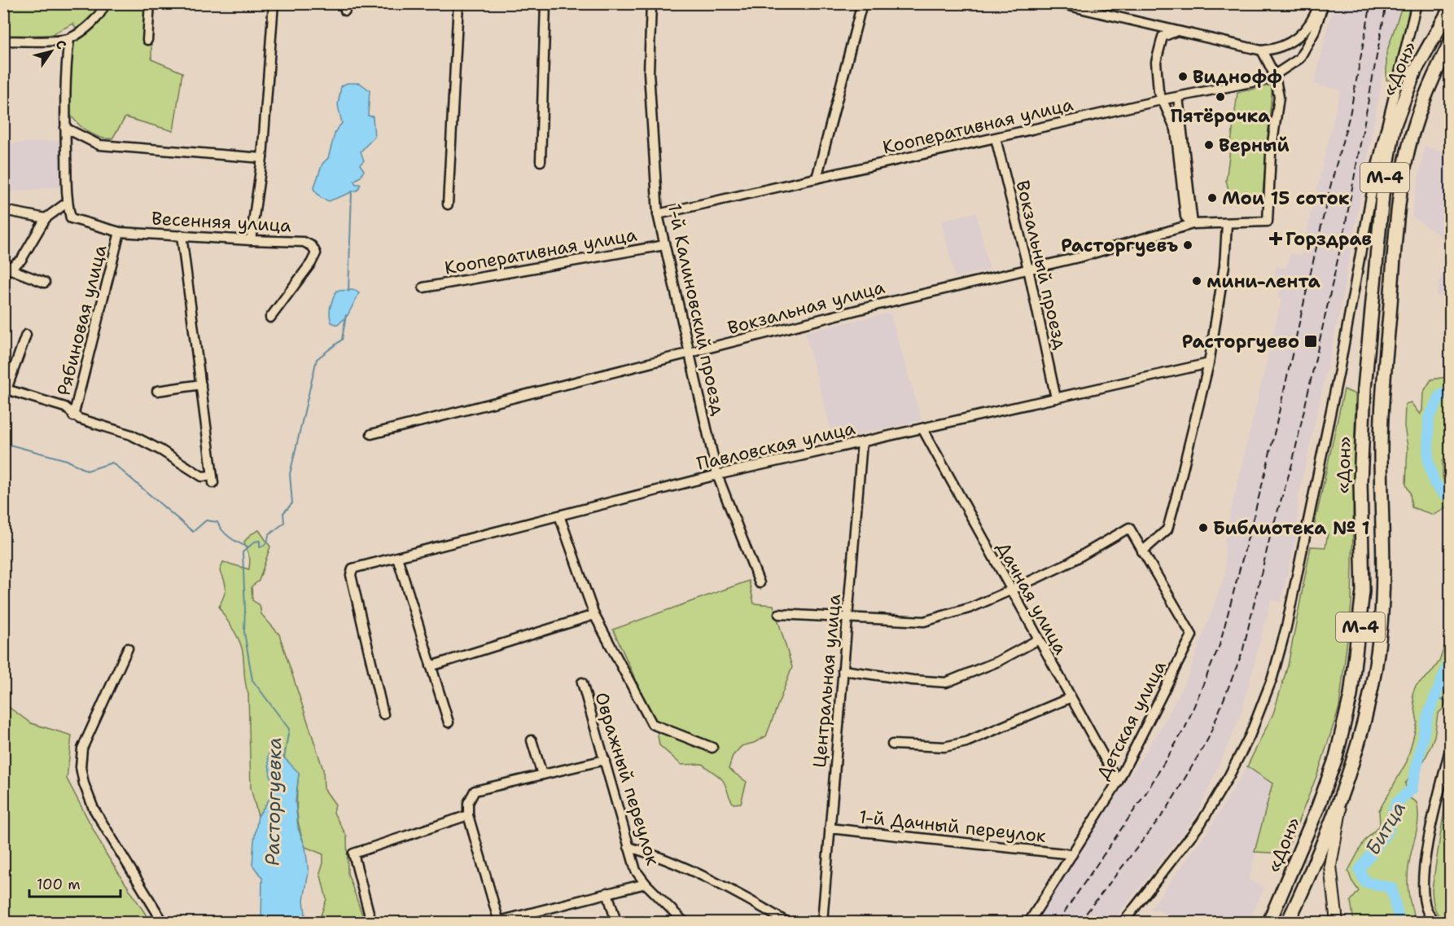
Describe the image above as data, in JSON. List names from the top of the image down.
{
  "streets": {
    "highway": ["«Дон»", "М-4"],
    "street": [
      "Кооперативная улица",
      "Весенняя улица",
      "Вокзальный проезд",
      "Вокзальная улица",
      "1-й Калиновский проезд",
      "Рябиновая улица",
      "Павловская улица",
      "Дачная улица",
      "Центральная улица",
      "Детская улица",
      "Овражный переулок",
      "1-й Дачный переулок"
    ]
  },
  "crossings": [
    ["Кооперативная улица", "Вокзальный проезд"],
    ["Кооперативная улица", "Вокзальная улица"],
    ["Кооперативная улица", "1-й Калиновский проезд"],
    ["Весенняя улица", "Рябиновая улица"],
    ["Вокзальный проезд", "Вокзальная улица"],
    ["Вокзальный проезд", "Павловская улица"],
    ["Вокзальная улица", "1-й Калиновский проезд"],
    ["1-й Калиновский проезд", "Павловская улица"],
    ["Павловская улица", "Дачная улица"],
    ["Павловская улица", "Центральная улица"],
    ["Дачная улица", "Детская улица"],
    ["Центральная улица", "1-й Дачный переулок"],
    ["Детская улица", "1-й Дачный переулок"]
  ],
  "water": ["Расторгуевка", "Битца"],
  "places": {
    "other": [
      "Виднофф",
      "Пятёрочка",
      "Верный",
      "Мои 15 соток",
      "Расторгуевъ",
      "мини-лента",
      "Библиотека № 1"
    ],
    "health": ["Горздрав"],
    "transit": ["Расторгуево"]
  },
  "scale_bar": "100 m",
  "north": "top right"
}
